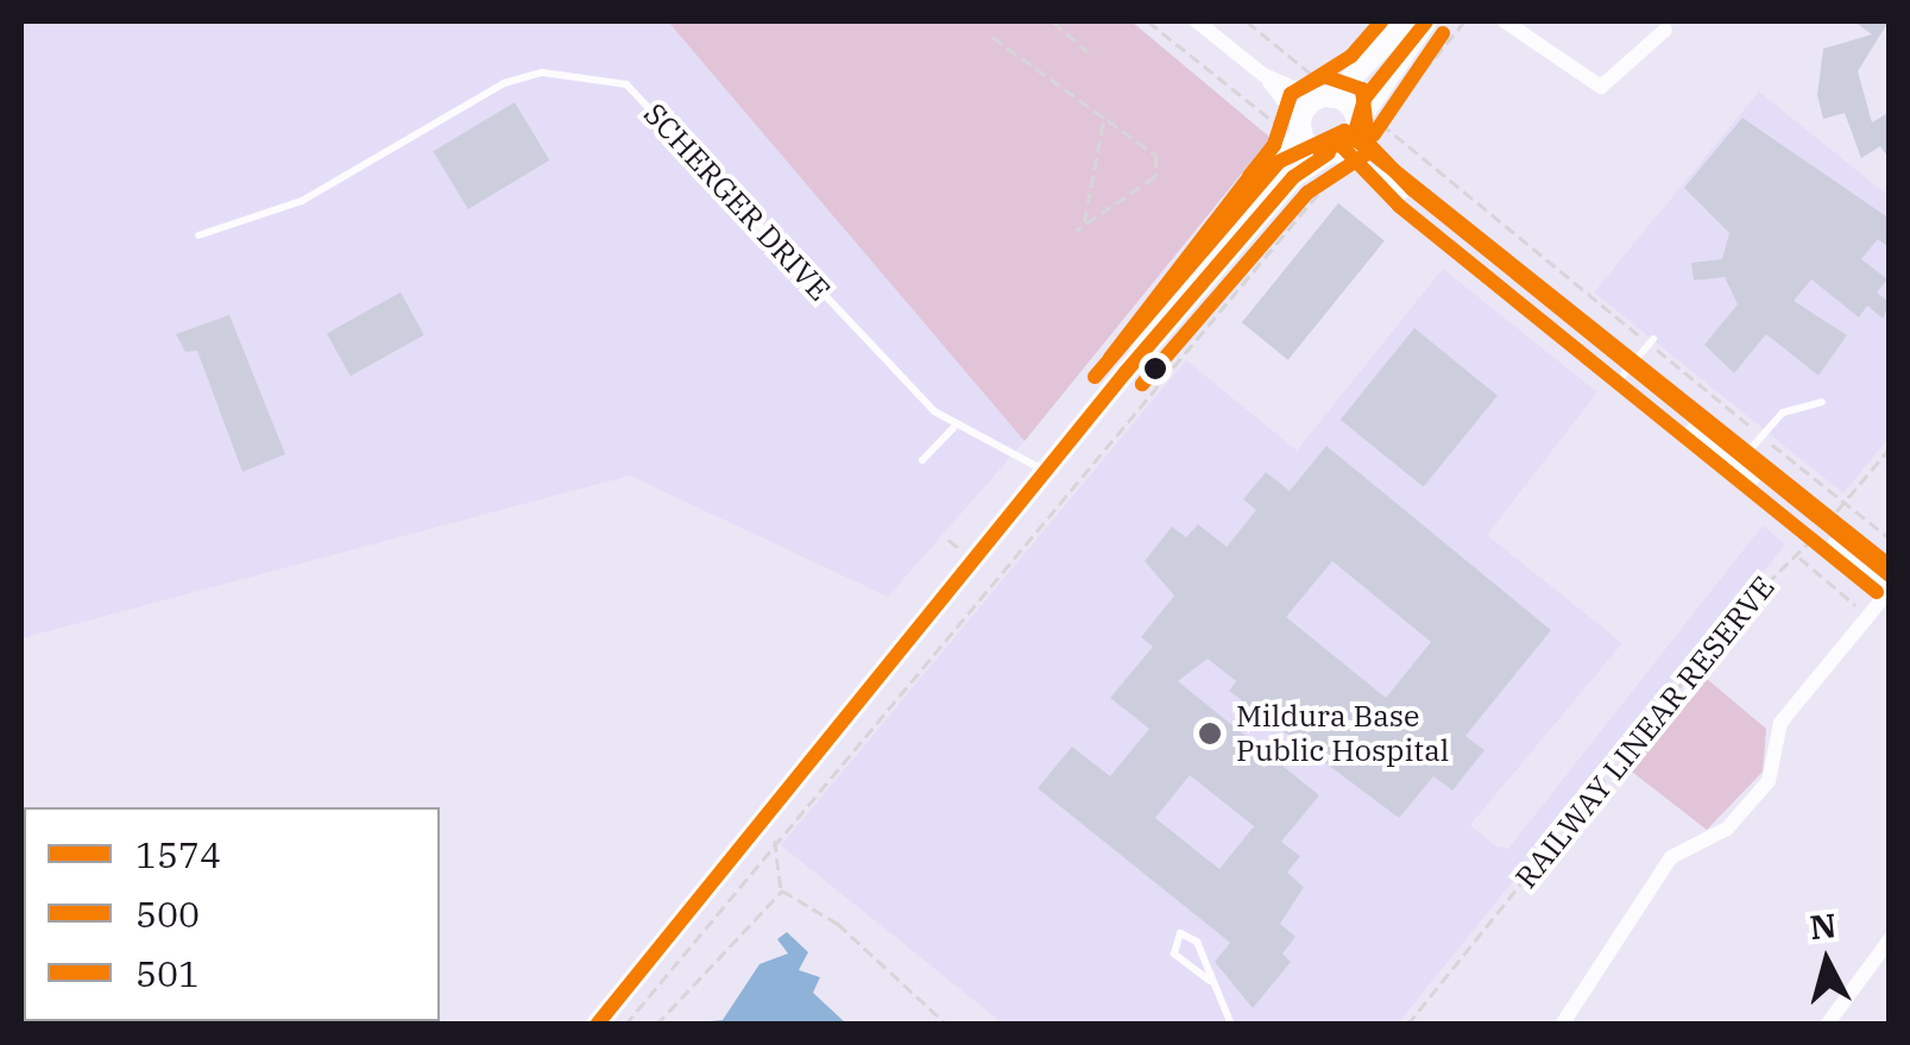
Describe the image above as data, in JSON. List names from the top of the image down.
{
  "streets": {
    "lane": ["SCHERGER DRIVE"],
    "path": ["RAILWAY LINEAR RESERVE"]
  },
  "places": ["Mildura Base Public Hospital"],
  "lines": ["transit line 1574", "transit line 501", "transit line 500"],
  "legend": ["1574", "500", "501"],
  "north": "top"
}
